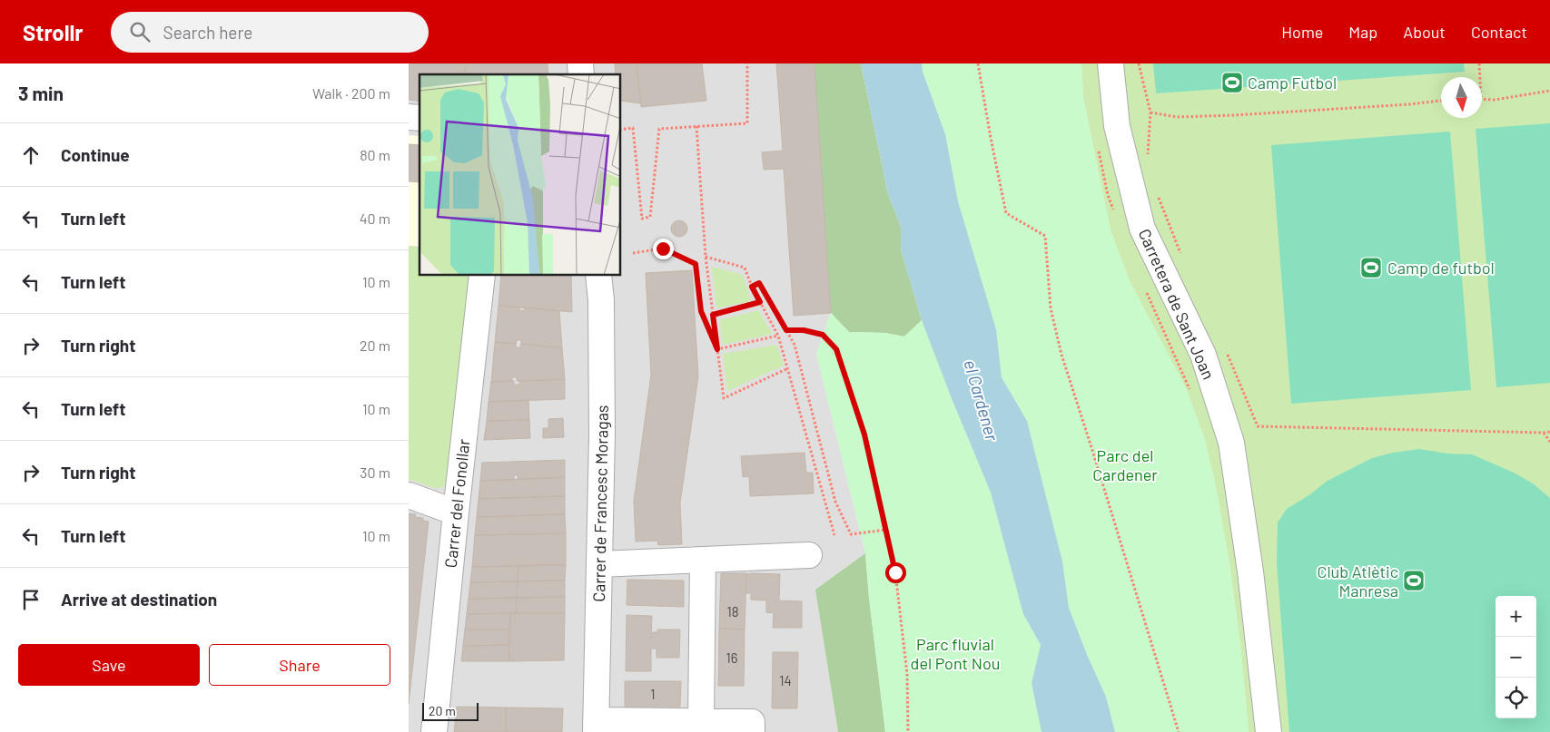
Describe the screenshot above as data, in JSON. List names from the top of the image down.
{
  "streets": {
    "street": ["Carretera de Sant Joan", "Carrer del Fonollar", "Carrer de Francesc Moragas"]
  },
  "water": ["el Cardener"],
  "parks": ["Parc del Cardener", "Parc fluvial del Pont Nou"],
  "places": {
    "sports": ["Camp Futbol", "Camp de futbol", "Club Atlètic Manresa"]
  },
  "house_numbers": [
    "18",
    "16",
    "14",
    "1"
  ],
  "scale_bar": "20 m",
  "north": "bottom",
  "page": {
    "header": "Strollr",
    "search": "Search here",
    "nav": [
      "Home",
      "Map",
      "About",
      "Contact"
    ],
    "heading": ["3 min", "Walk · 200 m"],
    "list": [
      ["Continue", "80 m"],
      ["Turn left", "40 m"],
      ["Turn left", "10 m"],
      ["Turn right", "20 m"],
      ["Turn left", "10 m"],
      ["Turn right", "30 m"],
      ["Turn left", "10 m"],
      "Arrive at destination"
    ],
    "map_buttons": ["+", "−"],
    "buttons": ["Save", "Share"],
    "scale": "20 m"
  }
}
